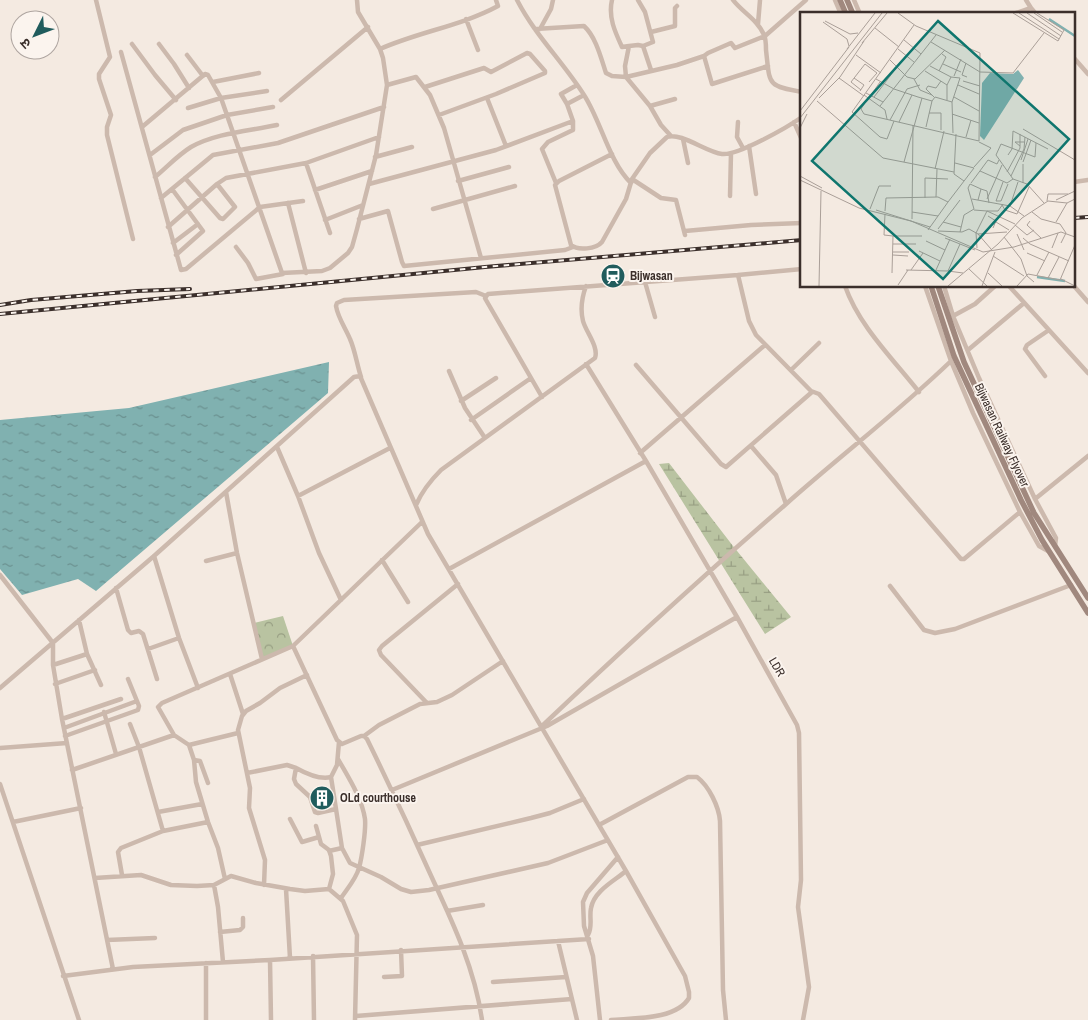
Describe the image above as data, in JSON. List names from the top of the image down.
{
  "streets": {
    "main road": ["Bijwasan Railway Flyover"],
    "street": ["LDR"]
  },
  "places": {
    "station": ["Bijwasan"],
    "building": ["OLd courthouse"]
  },
  "north": "bottom left"
}
